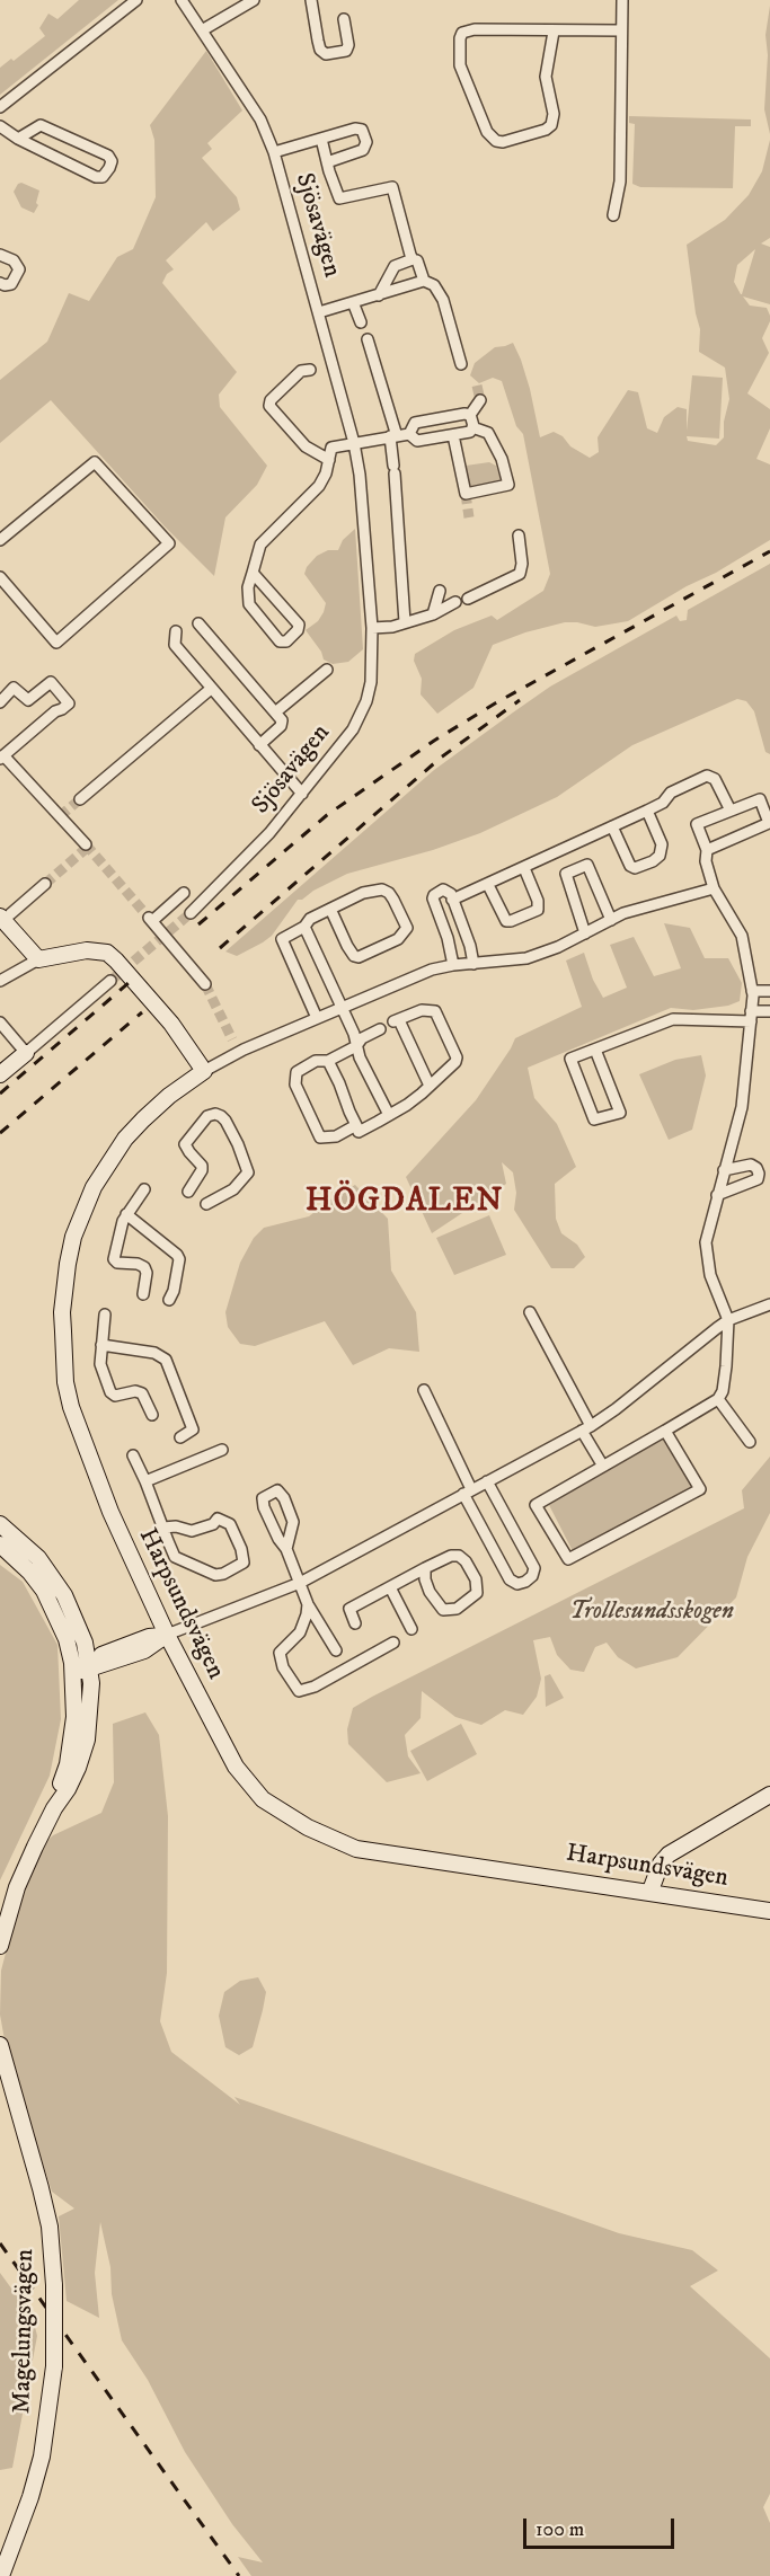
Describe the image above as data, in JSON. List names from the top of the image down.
{
  "streets": {
    "street": ["Sjösavägen", "Harpsundsvägen", "Magelungsvägen"]
  },
  "districts": ["HÖGDALEN"],
  "parks": ["Trollesundsskogen"],
  "scale_bar": "100 m"
}
